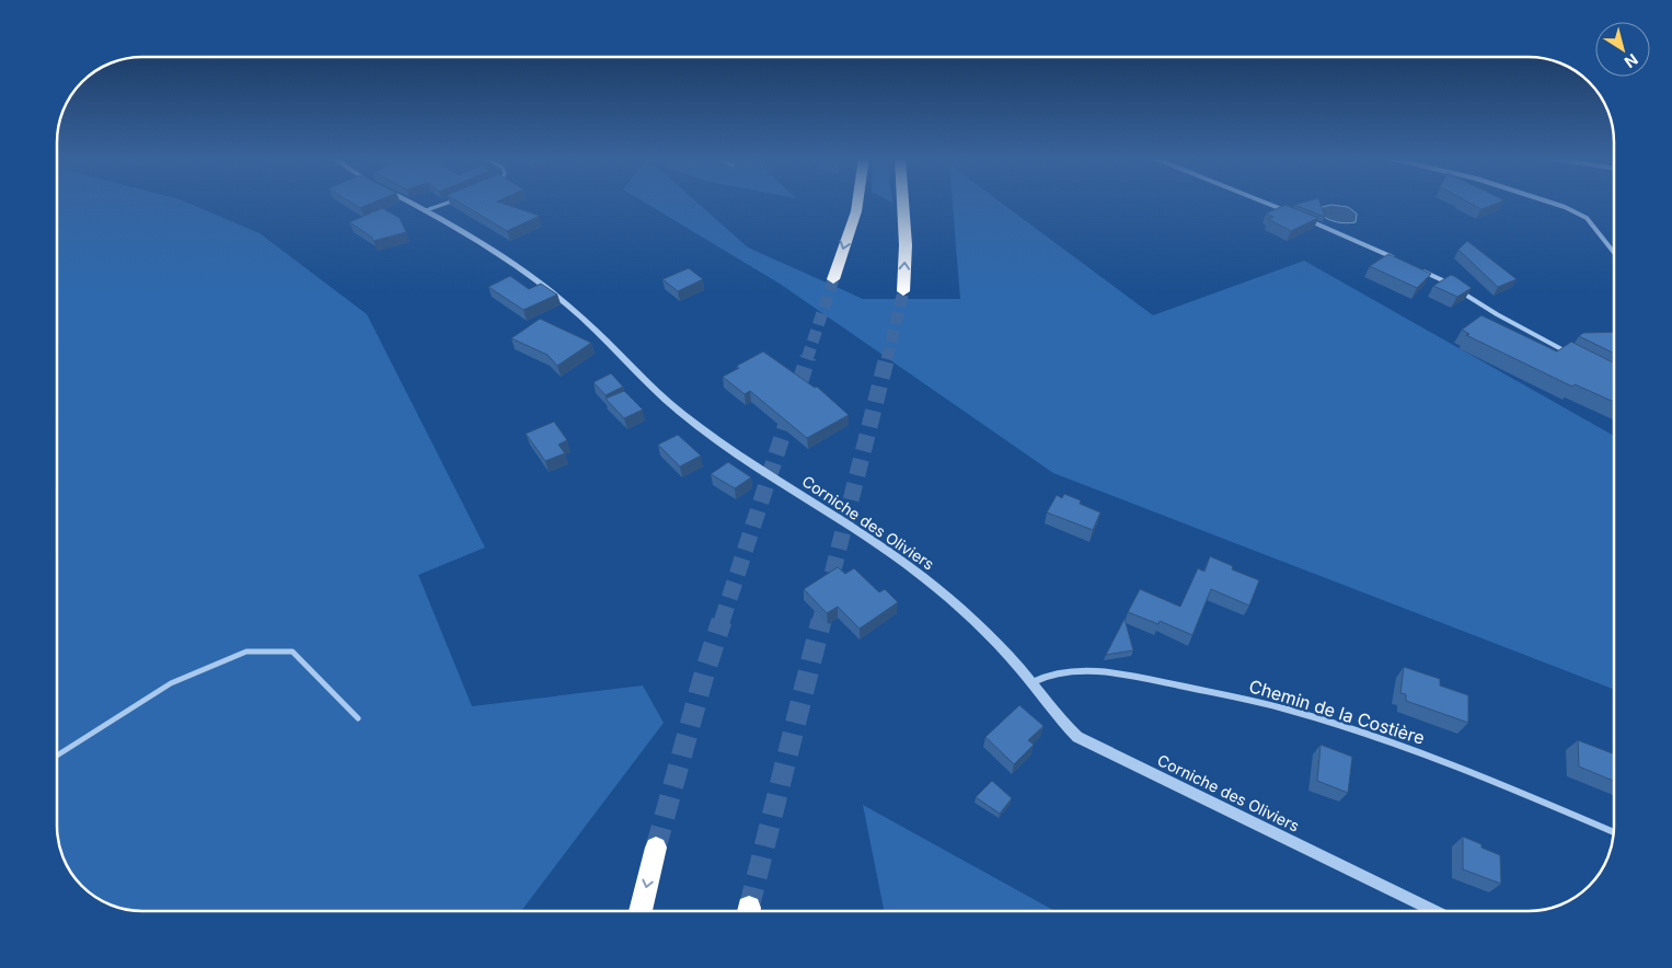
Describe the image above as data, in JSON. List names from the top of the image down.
{
  "streets": {
    "street": ["Corniche des Oliviers", "Chemin de la Costière"]
  },
  "crossings": [
    ["Corniche des Oliviers", "Chemin de la Costière"]
  ],
  "north": "bottom right"
}
